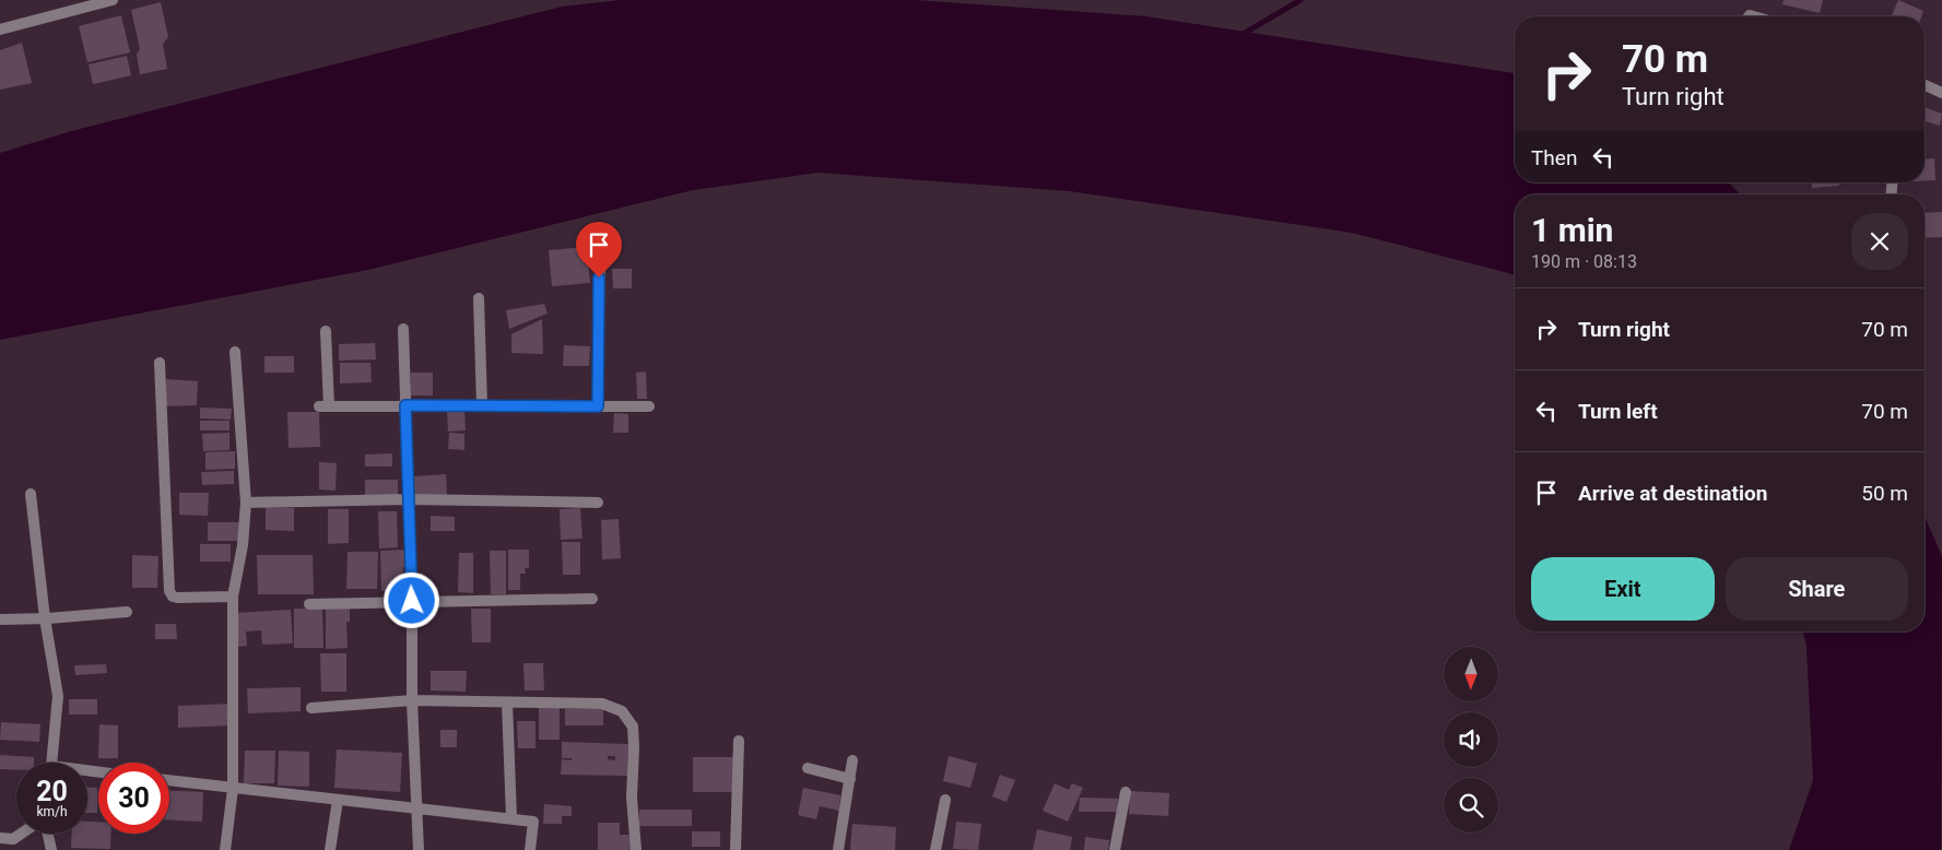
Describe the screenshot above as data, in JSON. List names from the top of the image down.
{
  "north": "bottom",
  "page": {
    "turn": ["70 m", "Turn right"],
    "then": "Then",
    "heading": ["1 min", "190 m · 08:13"],
    "list": [
      {
        "name": "Turn right",
        "value": "70 m"
      },
      {
        "name": "Turn left",
        "value": "70 m"
      },
      {
        "name": "Arrive at destination",
        "value": "50 m"
      }
    ],
    "buttons": ["Exit", "Share"],
    "speed": "20 km/h",
    "limit": "30"
  }
}
